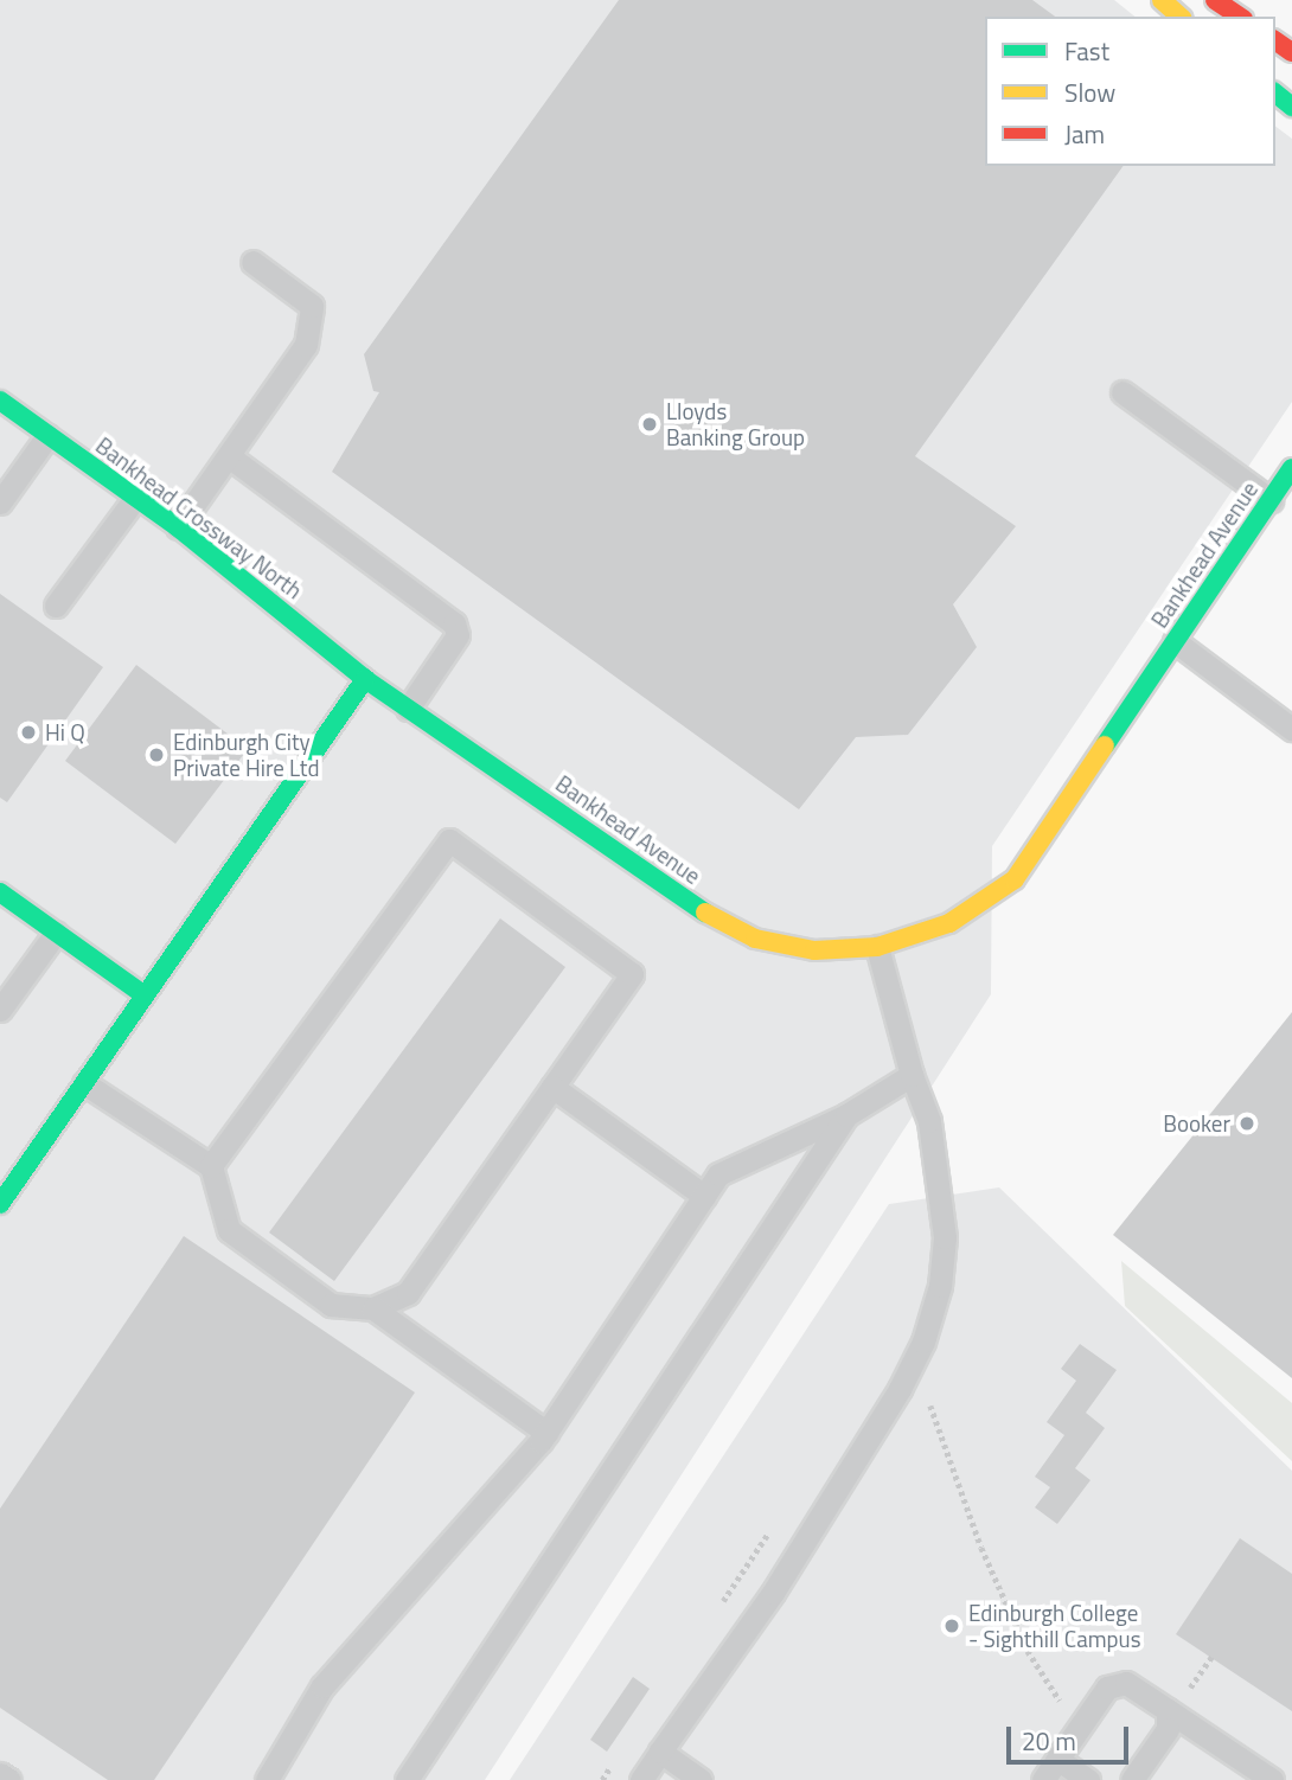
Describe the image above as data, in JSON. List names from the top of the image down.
{
  "streets": {
    "street": ["Bankhead Crossway North", "Bankhead Avenue"]
  },
  "crossings": [
    ["Bankhead Crossway North", "Bankhead Avenue"]
  ],
  "places": [
    "Lloyds Banking Group",
    "Hi Q",
    "Edinburgh City Private Hire Ltd",
    "Booker",
    "Edinburgh College - Sighthill Campus"
  ],
  "legend": ["Fast", "Slow", "Jam"],
  "scale_bar": "20 m"
}
